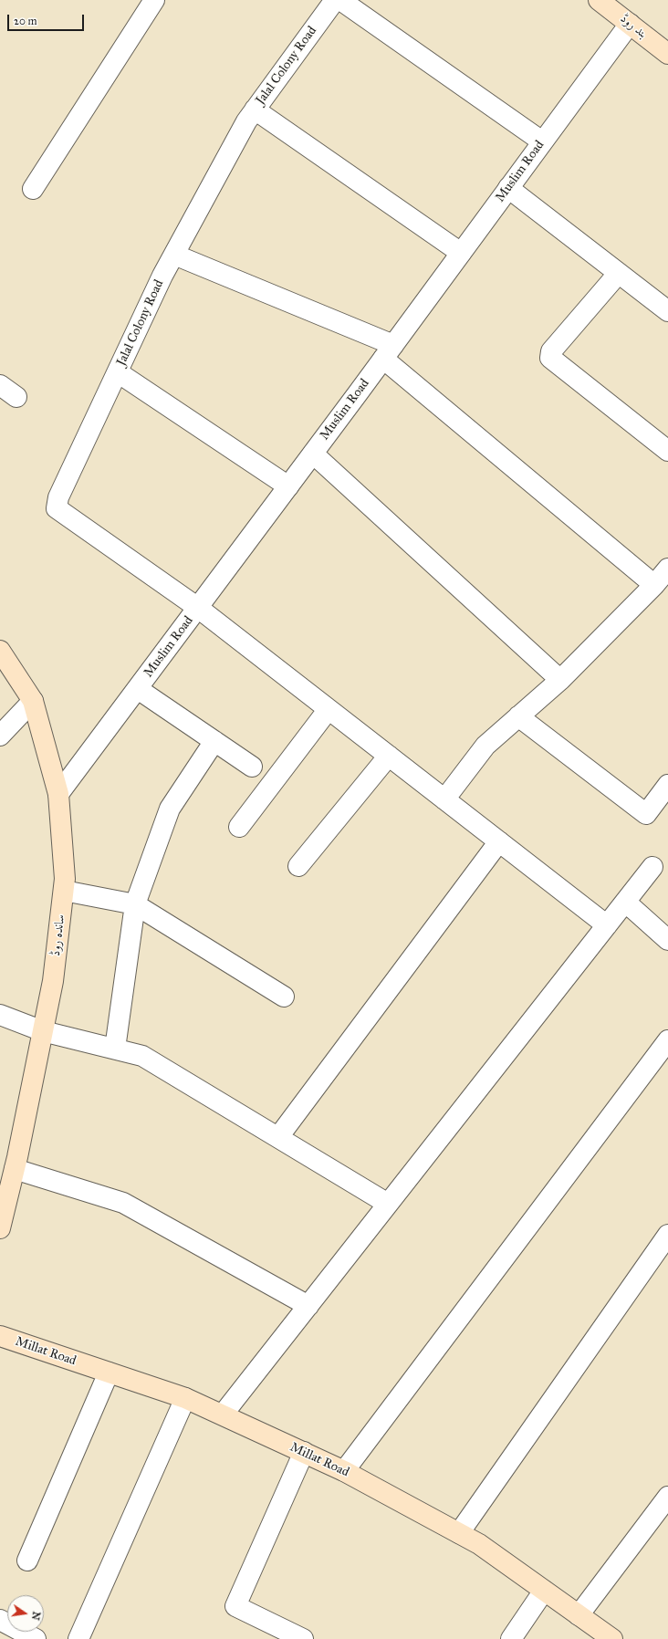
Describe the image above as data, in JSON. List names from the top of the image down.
{
  "streets": {
    "main road": ["بند روڈ", "ساندہ روڈ", "Millat Road"],
    "street": ["Jalal Colony Road", "Muslim Road"]
  },
  "crossings": [
    ["بند روڈ", "Muslim Road"],
    ["Jalal Colony Road", "Muslim Road"],
    ["Muslim Road", "ساندہ روڈ"]
  ],
  "scale_bar": "20 m",
  "north": "right"
}
